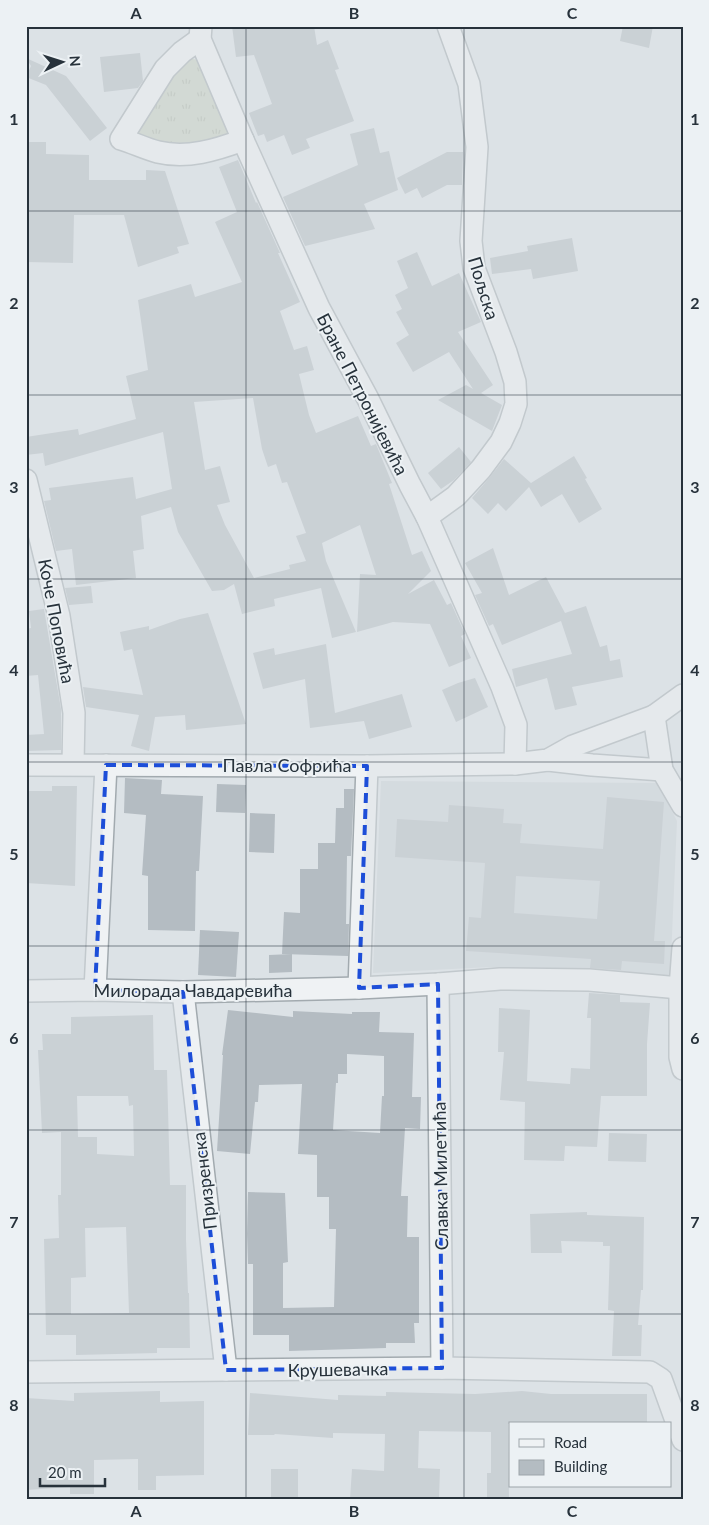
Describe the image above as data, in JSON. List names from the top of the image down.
{
  "streets": {
    "street": [
      "Пољска",
      "Бране Петронијевића",
      "Коче Поповића",
      "Павла Софрића",
      "Милорада Чавдаревића",
      "Славка Милетића",
      "Призренска",
      "Крушевачка"
    ]
  },
  "crossings": [
    ["Пољска", "Бране Петронијевића"],
    ["Бране Петронијевића", "Павла Софрића"],
    ["Коче Поповића", "Павла Софрића"],
    ["Милорада Чавдаревића", "Славка Милетића"],
    ["Милорада Чавдаревића", "Призренска"],
    ["Славка Милетића", "Крушевачка"],
    ["Призренска", "Крушевачка"]
  ],
  "legend": ["Road", "Building"],
  "scale_bar": "20 m",
  "north": "right",
  "grid": {
    "columns": ["A", "B", "C"],
    "rows": [
      "1",
      "2",
      "3",
      "4",
      "5",
      "6",
      "7",
      "8"
    ]
  }
}
